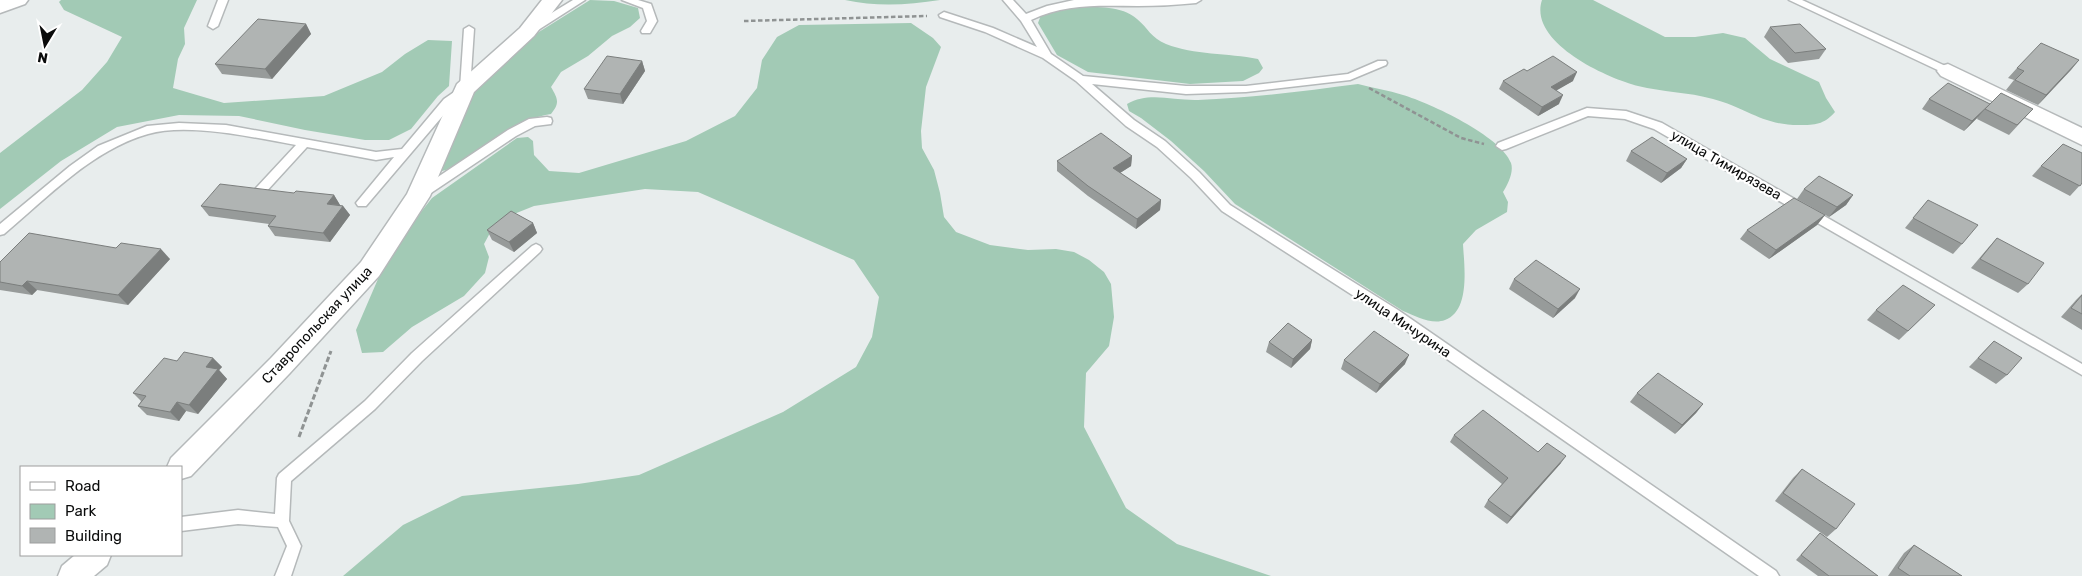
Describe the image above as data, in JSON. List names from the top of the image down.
{
  "streets": {
    "street": ["Ставропольская улица"],
    "lane": ["улица Тимирязева", "улица Мичурина"]
  },
  "legend": ["Road", "Park", "Building"],
  "north": "bottom"
}
